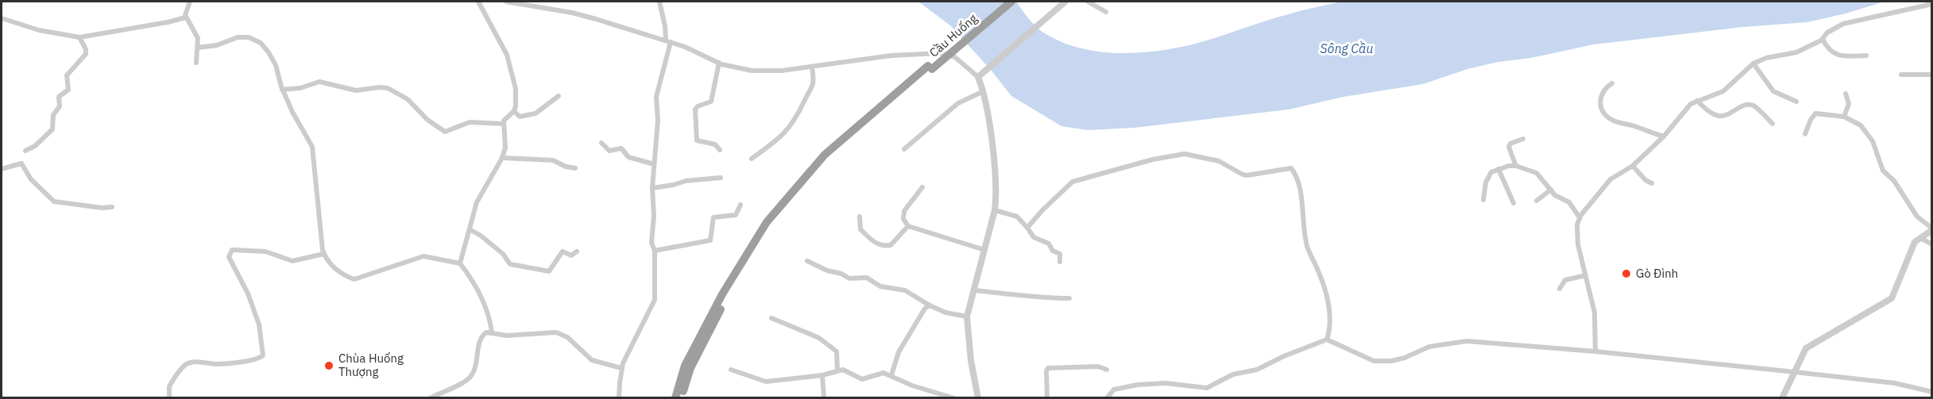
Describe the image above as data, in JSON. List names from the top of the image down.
{
  "streets": {
    "highway": ["Cầu Huống"]
  },
  "water": ["Sông Cầu"],
  "places": ["Gò Đình", "Chùa Huống Thượng"]
}
